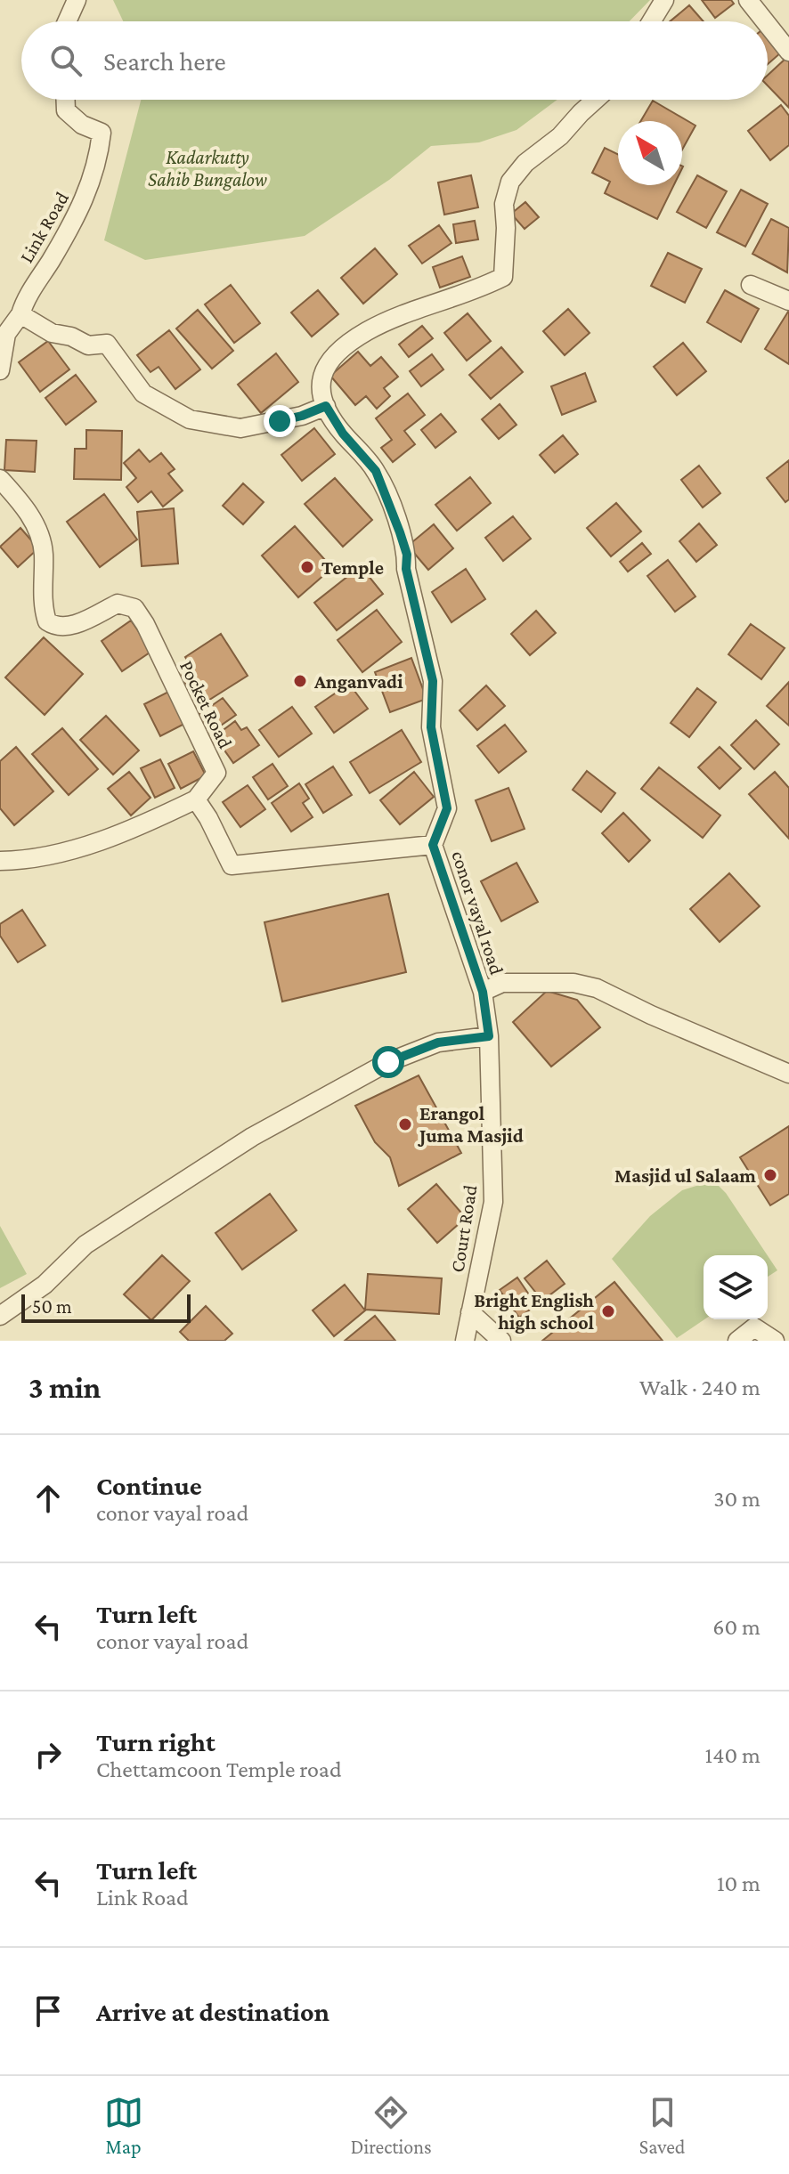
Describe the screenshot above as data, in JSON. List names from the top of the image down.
{
  "streets": {
    "street": [
      "Link Road",
      "Pocket Road",
      "conor vayal road",
      "Court Road"
    ]
  },
  "crossings": [
    ["Pocket Road", "conor vayal road"],
    ["conor vayal road", "Court Road"]
  ],
  "parks": ["Kadarkutty Sahib Bungalow"],
  "places": [
    "Temple",
    "Anganvadi",
    "Erangol Juma Masjid",
    "Masjid ul Salaam",
    "Bright English high school"
  ],
  "scale_bar": "50 m",
  "north": "top left",
  "page": {
    "search": "Search here",
    "scale": "50 m",
    "heading": ["3 min", "Walk · 240 m"],
    "list": [
      ["Continue", "conor vayal road", "30 m"],
      ["Turn left", "conor vayal road", "60 m"],
      ["Turn right", "Chettamcoon Temple road", "140 m"],
      ["Turn left", "Link Road", "10 m"],
      "Arrive at destination"
    ],
    "nav": ["Map", "Directions", "Saved"]
  }
}
